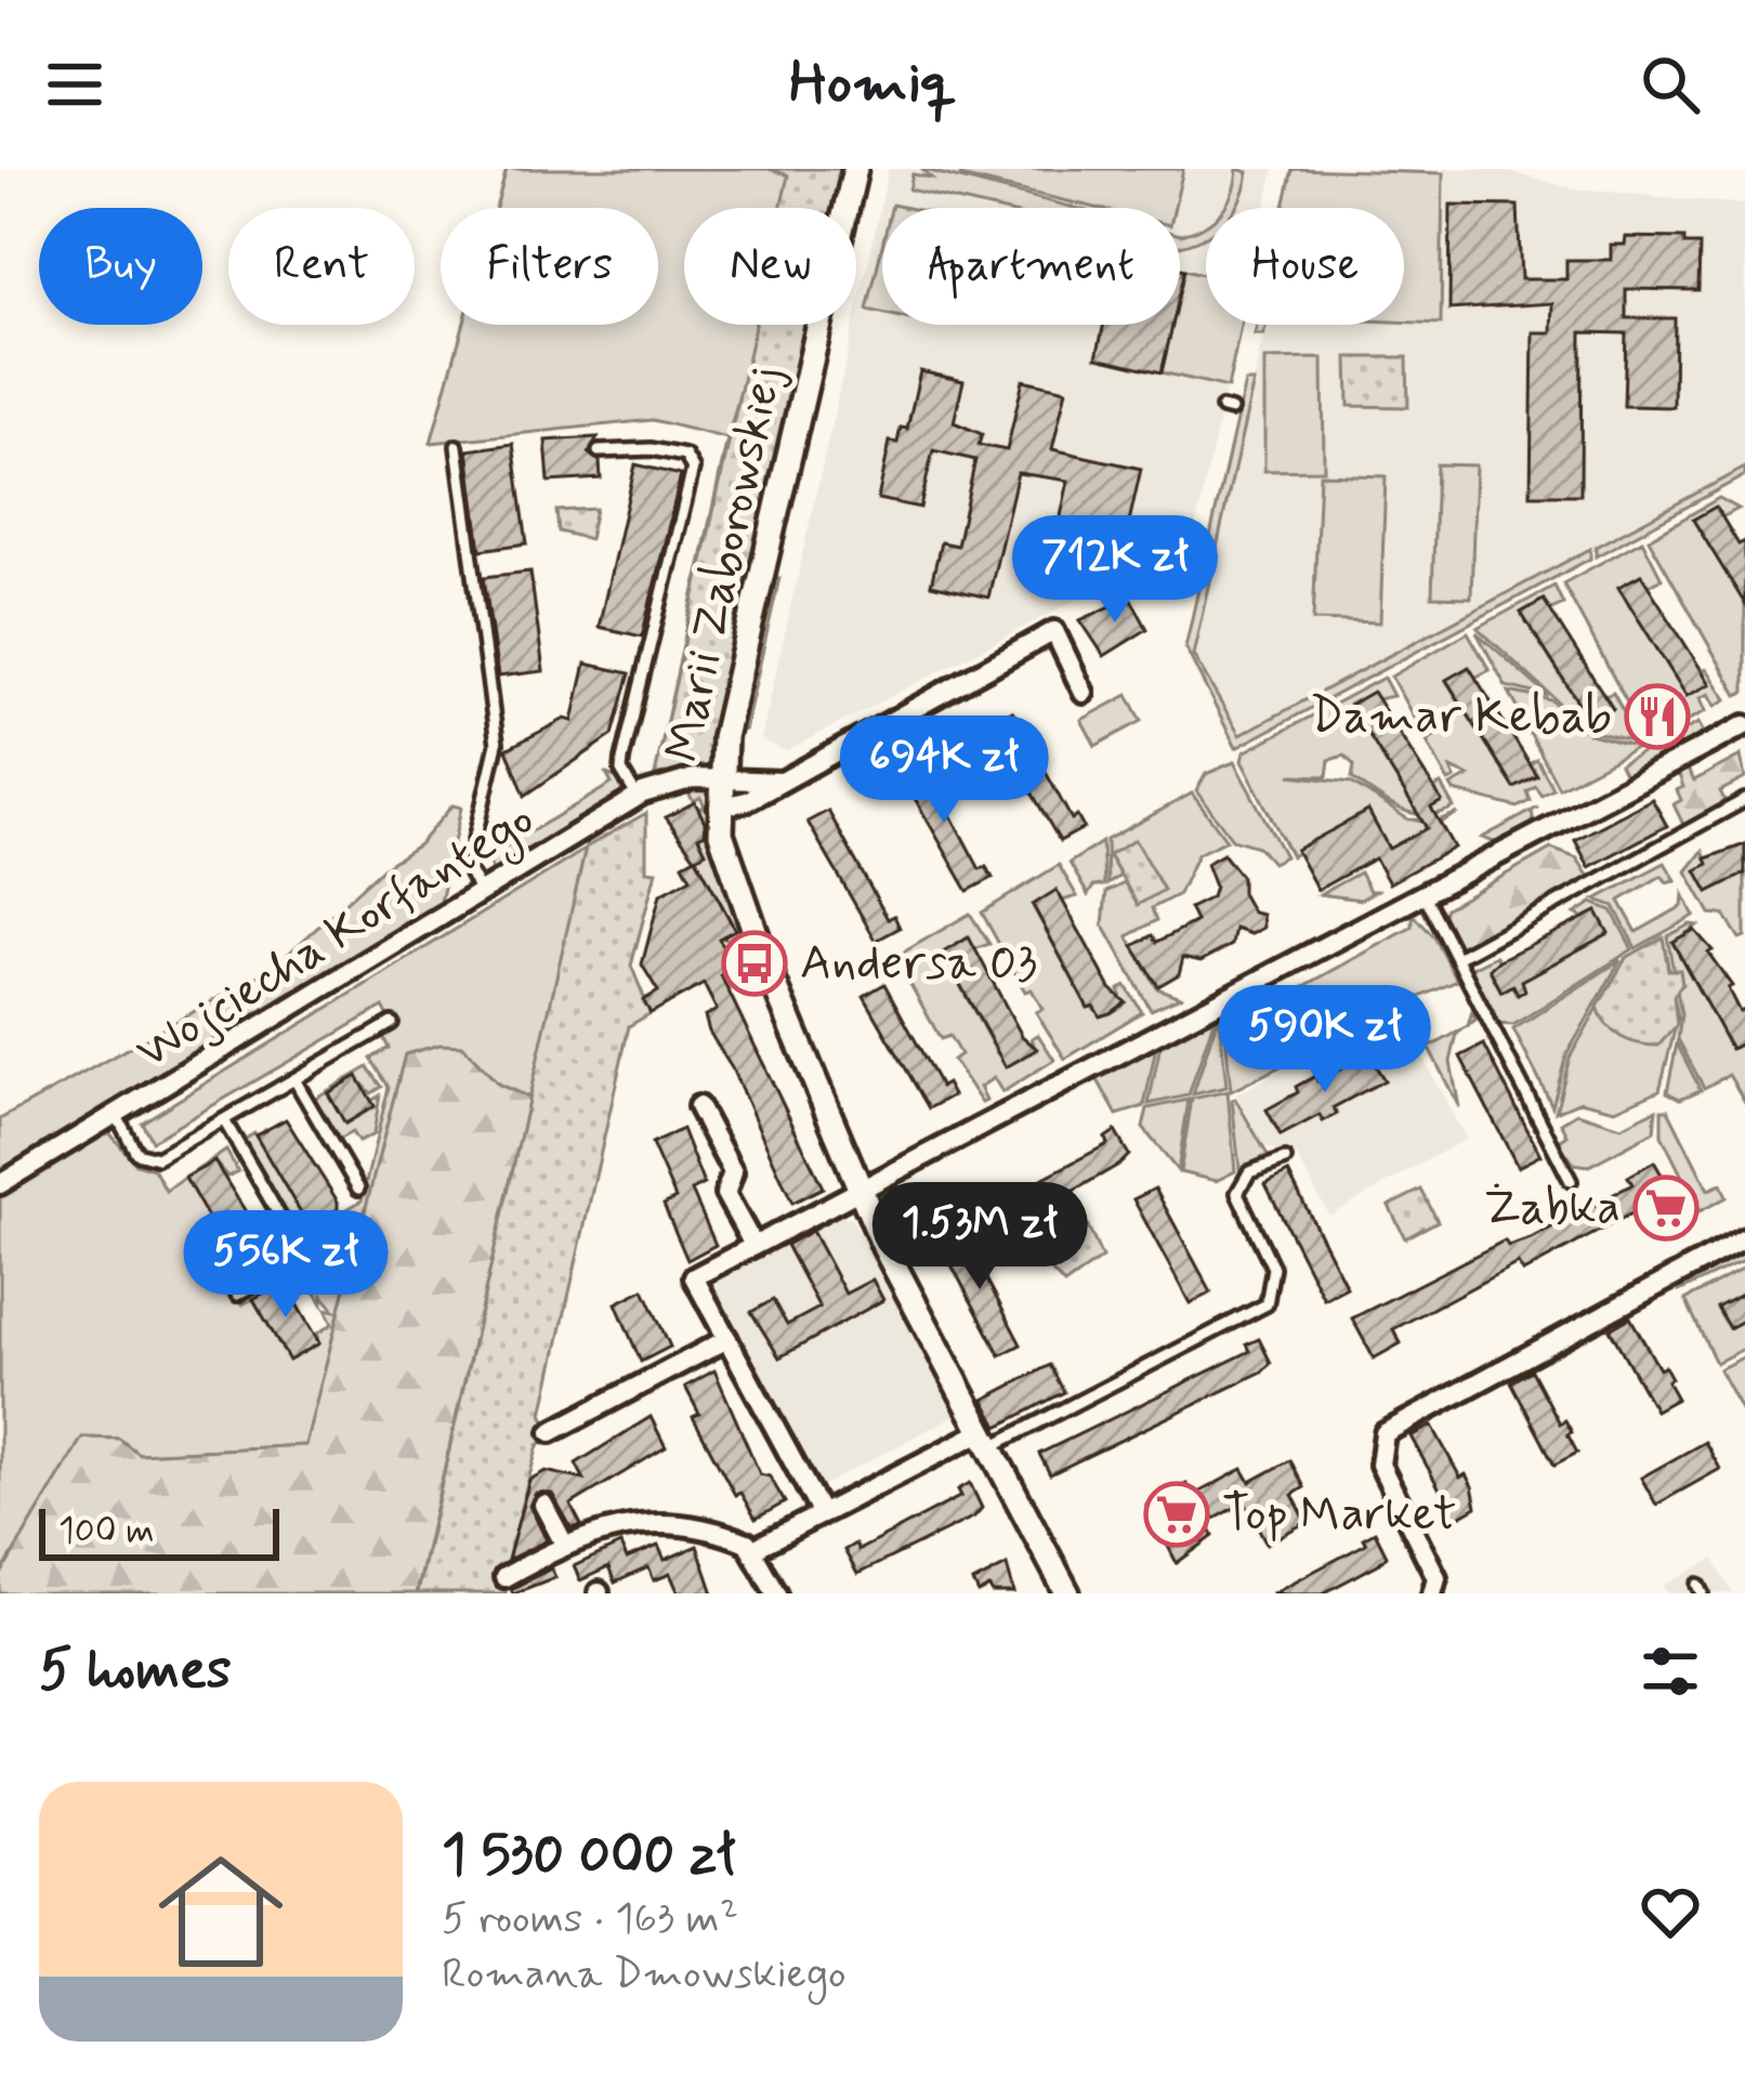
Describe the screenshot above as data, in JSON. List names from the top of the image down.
{
  "streets": {
    "street": ["Marii Zaborowskiej", "Wojciecha Korfantego"]
  },
  "crossings": [
    ["Marii Zaborowskiej", "Wojciecha Korfantego"]
  ],
  "places": {
    "restaurant": ["Damar Kebab"],
    "bus stop": ["Andersa 03"],
    "supermarket": ["Żabka", "Top Market"]
  },
  "scale_bar": "100 m",
  "page": {
    "header": "Homiq",
    "chip": [
      "Buy",
      "Rent",
      "Filters",
      "New",
      "Apartment",
      "House"
    ],
    "price": [
      "712K zł",
      "694K zł",
      "590K zł",
      "1.53M zł",
      "556K zł"
    ],
    "scale": "100 m",
    "heading": "5 homes",
    "list": [
      {
        "name": "1 530 000 zł",
        "note": "5 rooms · 163 m² · Romana Dmowskiego"
      }
    ]
  }
}
